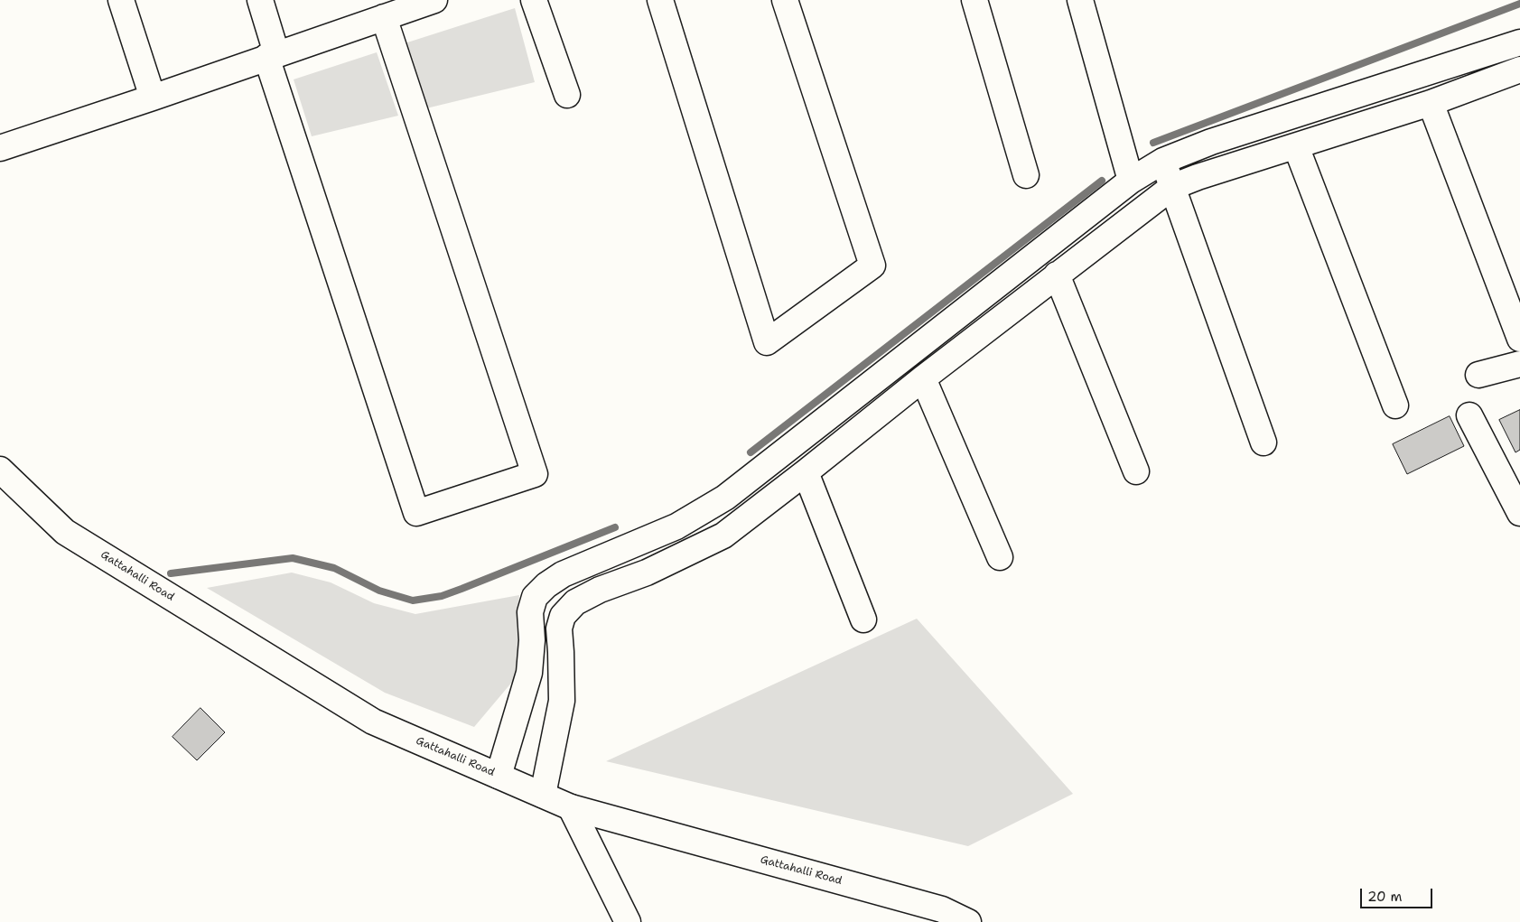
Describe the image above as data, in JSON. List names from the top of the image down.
{
  "streets": {
    "street": ["Gattahalli Road"]
  },
  "scale_bar": "20 m"
}
